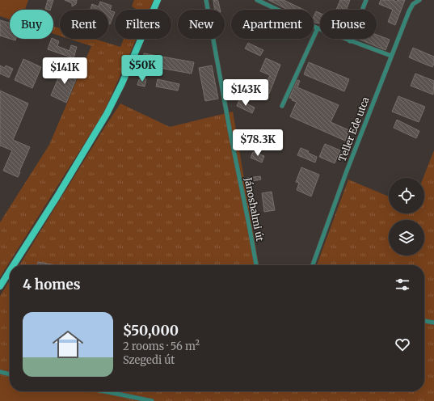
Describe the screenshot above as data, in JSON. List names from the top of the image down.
{
  "streets": {
    "street": ["Teller Ede utca", "Jánoshalmi út"]
  },
  "page": {
    "chip": [
      "Buy",
      "Rent",
      "Filters",
      "New",
      "Apartment",
      "House"
    ],
    "price": [
      "$50K",
      "$141K",
      "$143K",
      "$78.3K"
    ],
    "heading": "4 homes",
    "list": [
      {
        "name": "$50,000",
        "note": "2 rooms · 56 m² · Szegedi út"
      }
    ]
  }
}
